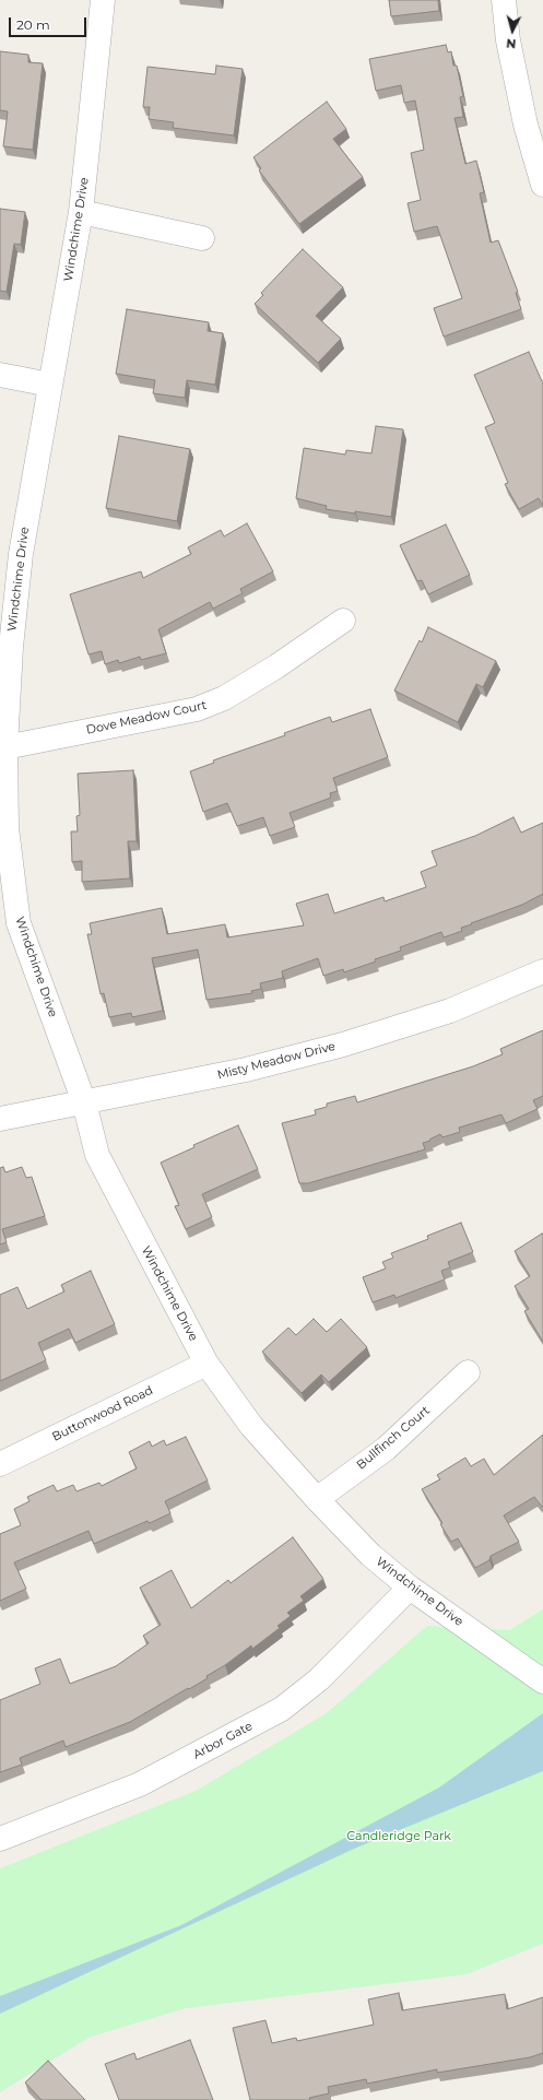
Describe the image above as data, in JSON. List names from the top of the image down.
{
  "streets": {
    "street": [
      "Windchime Drive",
      "Dove Meadow Court",
      "Misty Meadow Drive",
      "Buttonwood Road",
      "Bullfinch Court",
      "Arbor Gate"
    ]
  },
  "crossings": [
    ["Windchime Drive", "Dove Meadow Court"],
    ["Windchime Drive", "Misty Meadow Drive"],
    ["Windchime Drive", "Buttonwood Road"],
    ["Windchime Drive", "Bullfinch Court"],
    ["Windchime Drive", "Arbor Gate"]
  ],
  "parks": ["Candleridge Park"],
  "scale_bar": "20 m",
  "north": "bottom"
}
